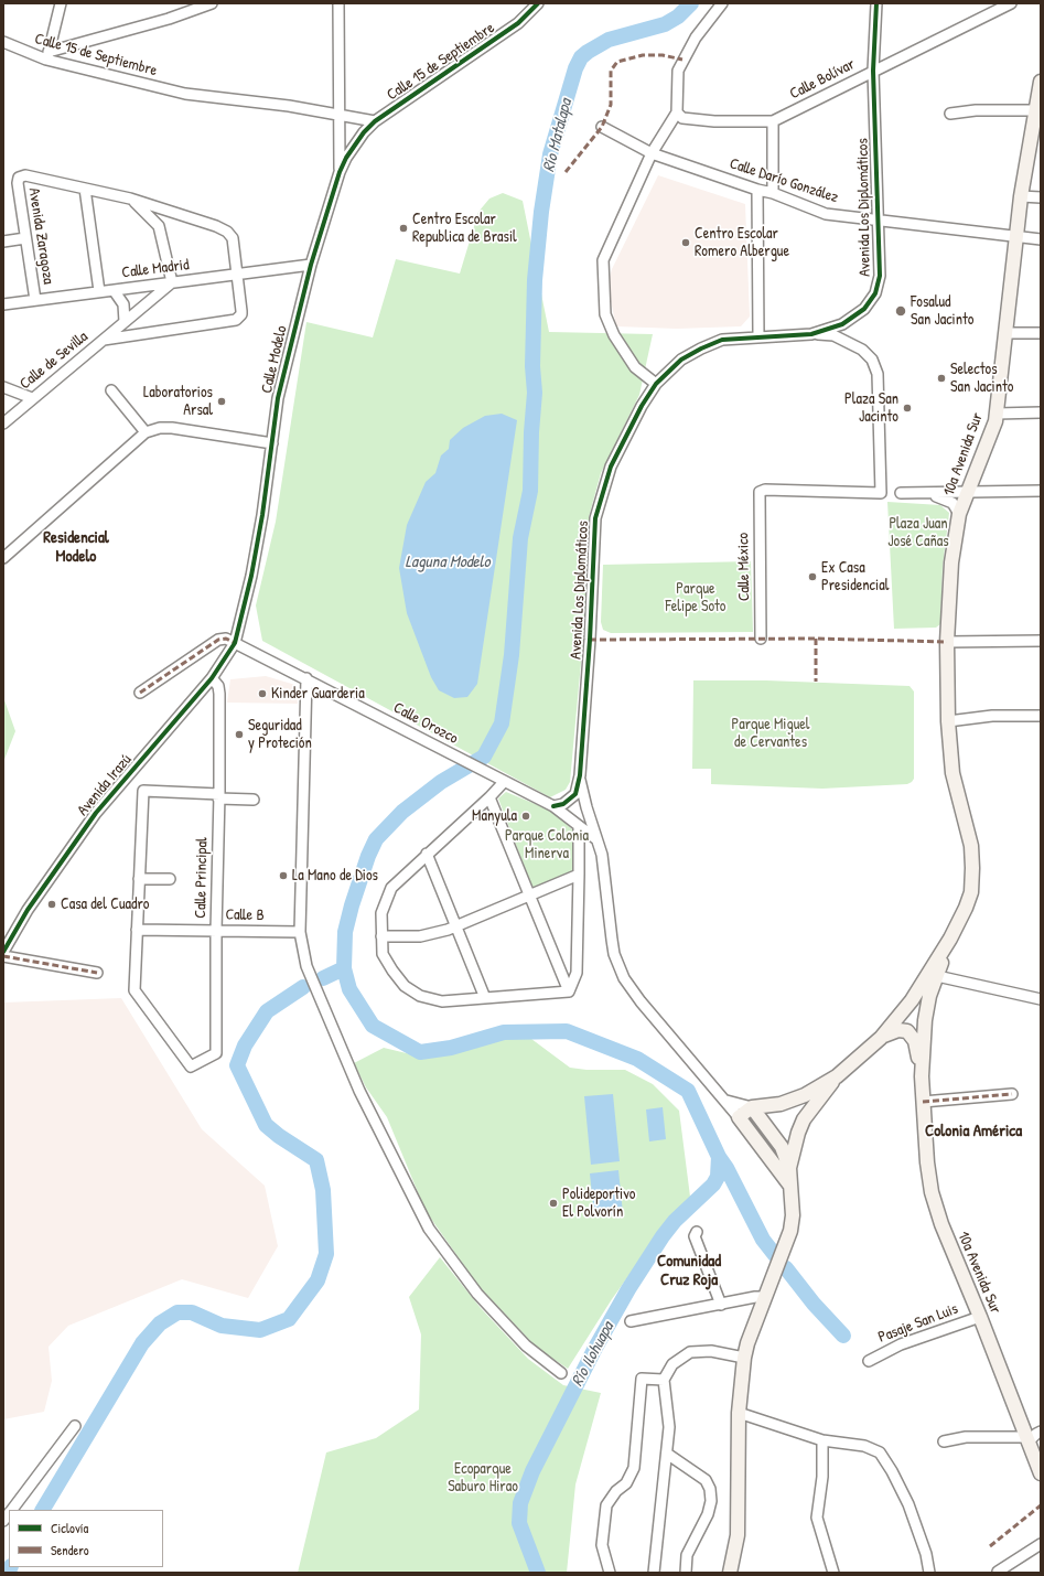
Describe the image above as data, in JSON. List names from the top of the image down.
{
  "streets": {
    "main road": ["10a Avenida Sur"],
    "street": [
      "Calle 15 de Septiembre",
      "Calle Bolívar",
      "Calle Darío González",
      "Avenida Los Diplomáticos",
      "Avenida Zaragoza",
      "Calle Madrid",
      "Calle Modelo",
      "Calle de Sevilla",
      "Calle México",
      "Calle Orozco",
      "Avenida Irazú",
      "Calle Principal",
      "Calle B",
      "Pasaje San Luis"
    ]
  },
  "crossings": [
    ["Calle 15 de Septiembre", "Calle Modelo"],
    ["Calle Bolívar", "Avenida Los Diplomáticos"],
    ["Calle Darío González", "Avenida Los Diplomáticos"],
    ["Calle Darío González", "10a Avenida Sur"],
    ["Avenida Los Diplomáticos", "Calle México"],
    ["Avenida Los Diplomáticos", "Calle Orozco"],
    ["Avenida Zaragoza", "Calle Madrid"],
    ["Calle Madrid", "Calle Modelo"],
    ["Calle Madrid", "Calle de Sevilla"],
    ["Calle Modelo", "Calle Orozco"],
    ["Calle Modelo", "Avenida Irazú"],
    ["10a Avenida Sur", "Pasaje San Luis"],
    ["Calle Orozco", "Avenida Irazú"],
    ["Avenida Irazú", "Calle Principal"],
    ["Calle Principal", "Calle B"]
  ],
  "districts": ["Residencial Modelo", "Colonia América", "Comunidad Cruz Roja"],
  "water": ["Río Matalapa", "Laguna Modelo", "Río Ilohuapa"],
  "parks": [
    "Plaza Juan José Cañas",
    "Parque Felipe Soto",
    "Parque Miguel de Cervantes",
    "Parque Colonia Minerva",
    "Ecoparque Saburo Hirao"
  ],
  "places": [
    "Centro Escolar Republica de Brasil",
    "Centro Escolar Romero Albergue",
    "Fosalud San Jacinto",
    "Selectos San Jacinto",
    "Laboratorios Arsal",
    "Plaza San Jacinto",
    "Ex Casa Presidencial",
    "Kinder Guarderia",
    "Seguridad y Proteción",
    "Manyula",
    "La Mano de Dios",
    "Casa del Cuadro",
    "Polideportivo El Polvorín"
  ],
  "legend": ["Ciclovía", "Sendero"]
}
